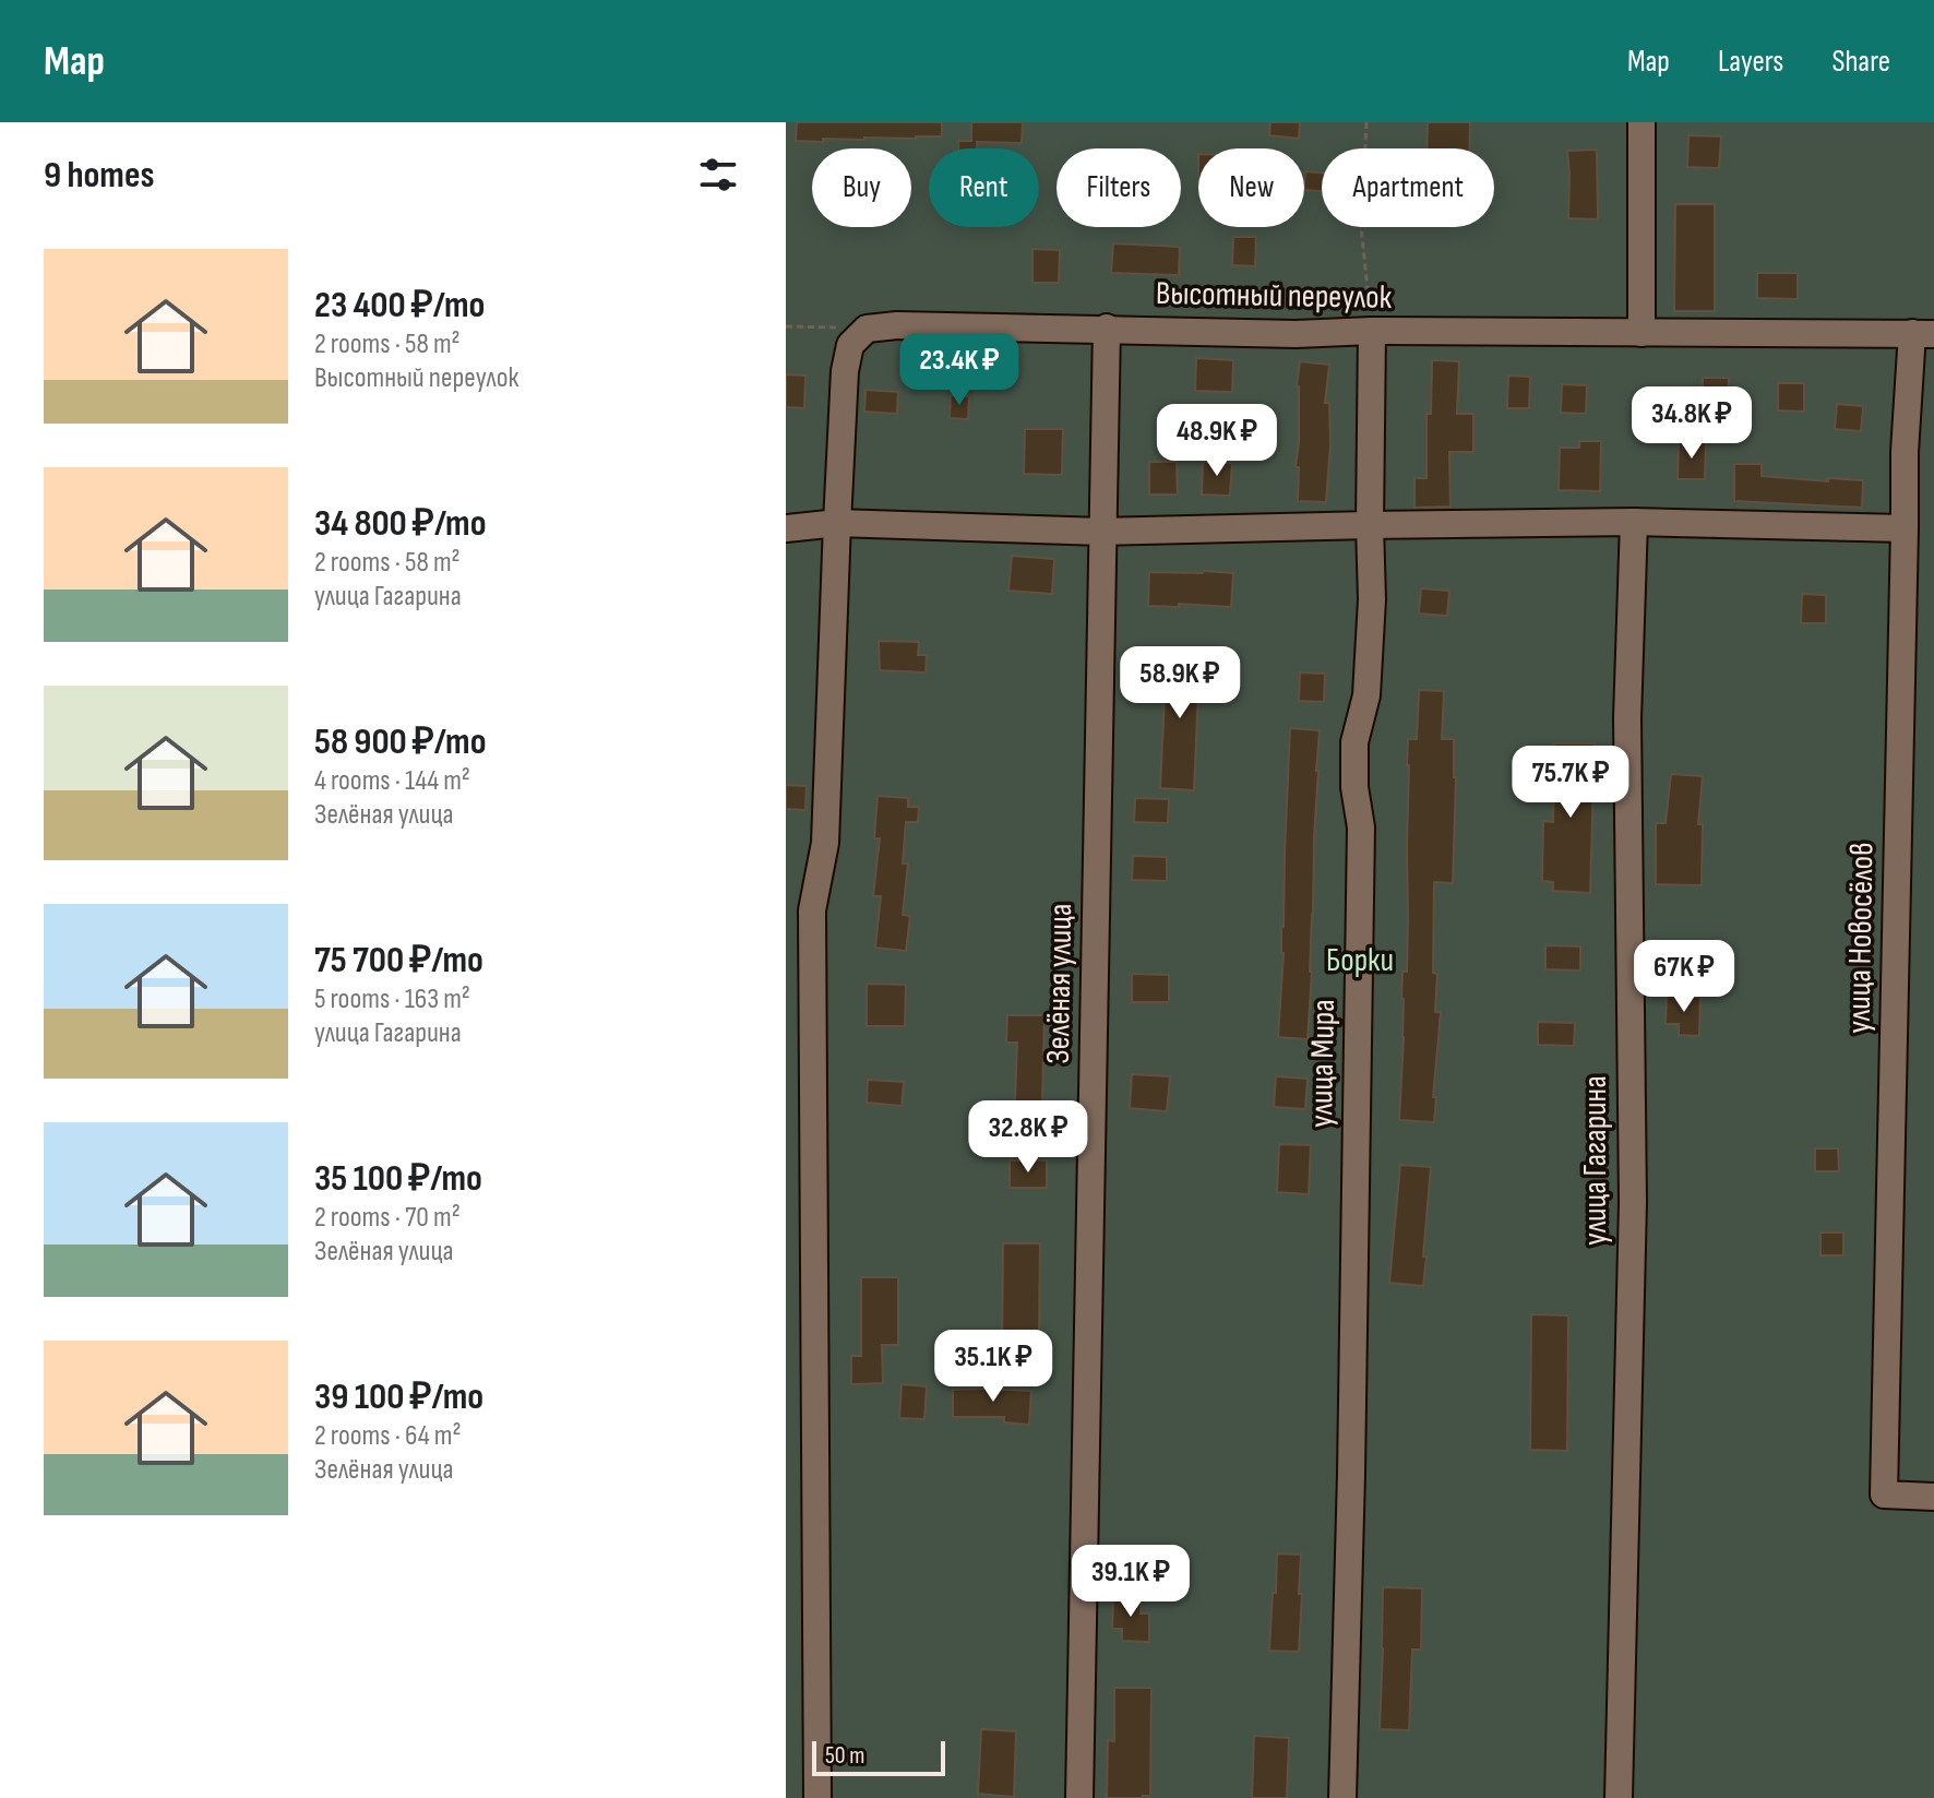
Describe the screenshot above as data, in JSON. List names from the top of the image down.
{
  "streets": {
    "street": [
      "Высотный переулок",
      "улица Новосёлов",
      "Зелёная улица",
      "улица Мира",
      "улица Гагарина"
    ]
  },
  "crossings": [
    ["Высотный переулок", "улица Новосёлов"],
    ["Высотный переулок", "Зелёная улица"],
    ["Высотный переулок", "улица Мира"]
  ],
  "parks": ["Борки"],
  "scale_bar": "50 m",
  "page": {
    "header": "Map",
    "nav": ["Map", "Layers", "Share"],
    "heading": "9 homes",
    "chip": [
      "Buy",
      "Rent",
      "Filters",
      "New",
      "Apartment"
    ],
    "list": [
      {
        "name": "23 400 ₽/mo",
        "note": "2 rooms · 58 m² · Высотный переулок"
      },
      {
        "name": "34 800 ₽/mo",
        "note": "2 rooms · 58 m² · улица Гагарина"
      },
      {
        "name": "58 900 ₽/mo",
        "note": "4 rooms · 144 m² · Зелёная улица"
      },
      {
        "name": "75 700 ₽/mo",
        "note": "5 rooms · 163 m² · улица Гагарина"
      },
      {
        "name": "35 100 ₽/mo",
        "note": "2 rooms · 70 m² · Зелёная улица"
      },
      {
        "name": "39 100 ₽/mo",
        "note": "2 rooms · 64 m² · Зелёная улица"
      }
    ],
    "price": [
      "23.4K ₽",
      "34.8K ₽",
      "48.9K ₽",
      "58.9K ₽",
      "75.7K ₽",
      "67K ₽",
      "32.8K ₽",
      "35.1K ₽",
      "39.1K ₽"
    ],
    "scale": "50 m"
  }
}
